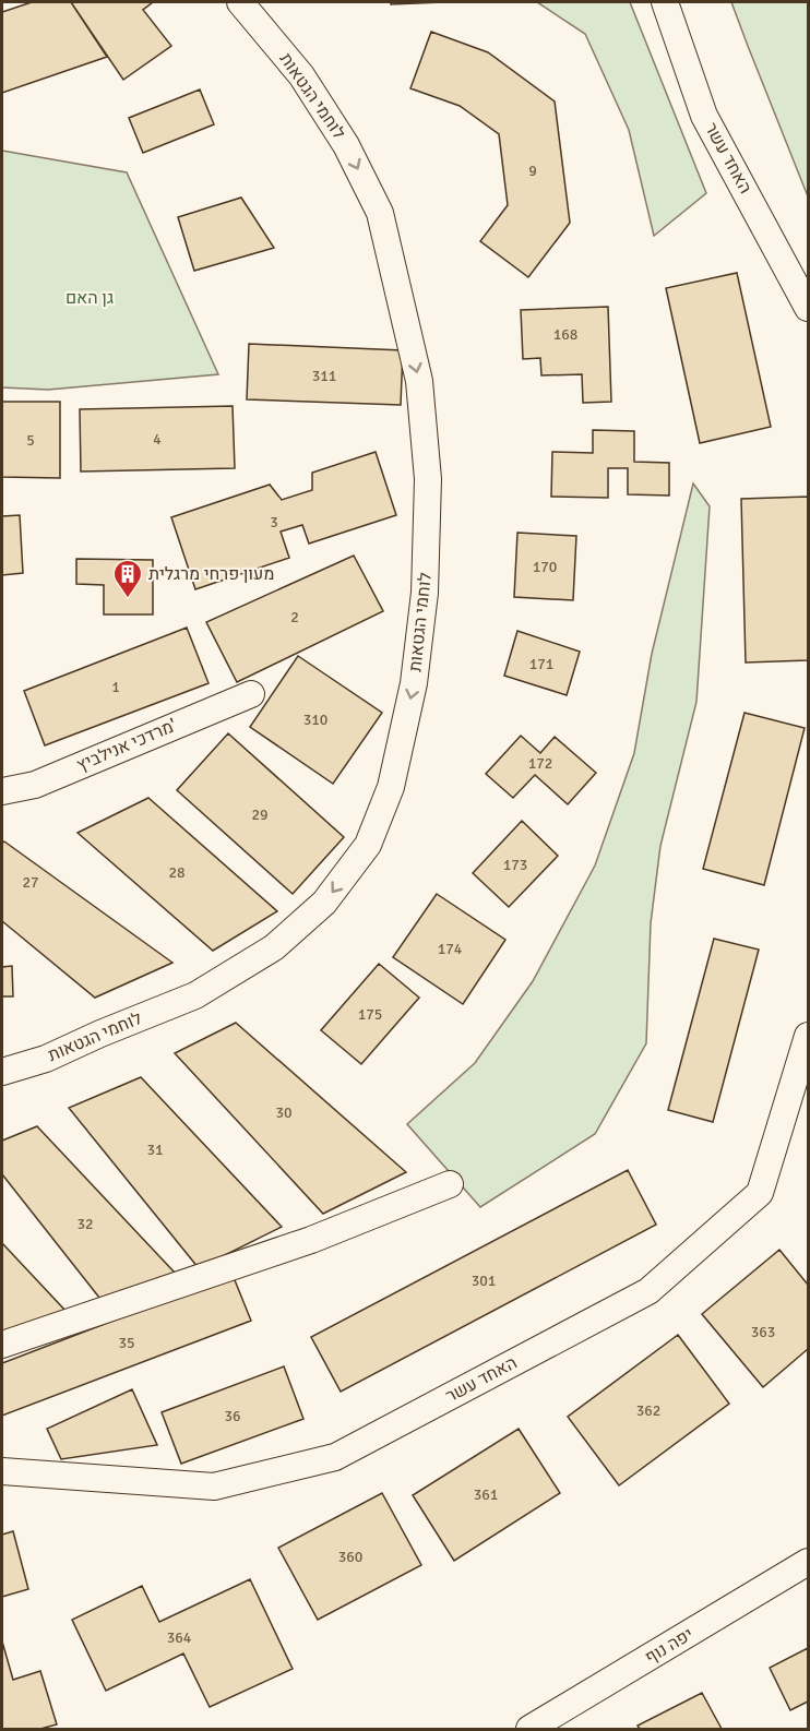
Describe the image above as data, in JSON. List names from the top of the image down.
{
  "streets": {
    "street": [
      "לוחמי הגטאות",
      "האחד עשר",
      "מרדכי אנילביץ'",
      "יפה נוף"
    ]
  },
  "one_way": ["לוחמי הגטאות"],
  "parks": ["גן האם"],
  "places": {
    "building": ["מעון פרחי מרגלית"]
  },
  "house_numbers": [
    "9",
    "168",
    "311",
    "4",
    "5",
    "3",
    "170",
    "2",
    "171",
    "1",
    "310",
    "172",
    "29",
    "173",
    "28",
    "27",
    "174",
    "175",
    "30",
    "31",
    "32",
    "301",
    "363",
    "35",
    "362",
    "36",
    "361",
    "360",
    "364"
  ]
}
